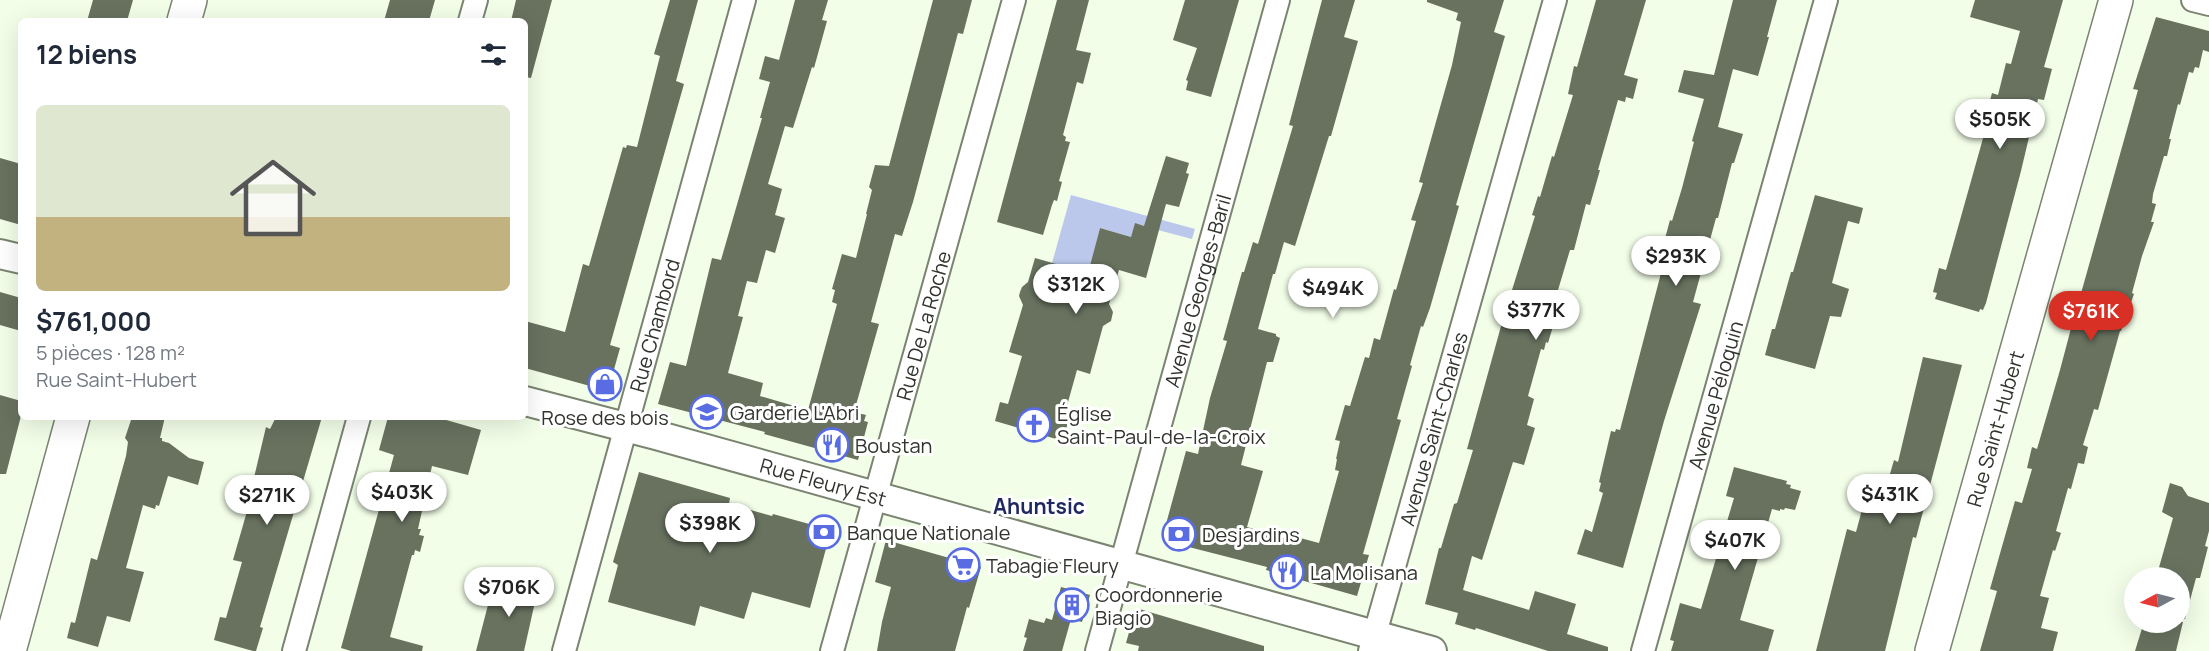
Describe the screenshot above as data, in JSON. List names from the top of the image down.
{
  "streets": {
    "main road": ["Rue Saint-Hubert"],
    "street": [
      "Avenue Georges-Baril",
      "Rue Chambord",
      "Rue De La Roche",
      "Avenue Péloquin",
      "Avenue Saint-Charles",
      "Rue Fleury Est"
    ]
  },
  "crossings": [
    ["Avenue Georges-Baril", "Rue Fleury Est"],
    ["Rue Chambord", "Rue Fleury Est"],
    ["Rue De La Roche", "Rue Fleury Est"],
    ["Avenue Saint-Charles", "Rue Fleury Est"]
  ],
  "districts": ["Ahuntsic"],
  "places": {
    "shop": ["Rose des bois"],
    "school or university": ["Garderie L'Abri"],
    "church": ["Église Saint-Paul-de-la-Croix"],
    "restaurant": ["Boustan", "La Molisana"],
    "bank": ["Banque Nationale", "Desjardins"],
    "supermarket": ["Tabagie Fleury"],
    "building": ["Coordonnerie Biagio"]
  },
  "north": "left",
  "page": {
    "heading": "12 biens",
    "list": [
      {
        "name": "$761,000",
        "note": "5 pièces · 128 m² · Rue Saint-Hubert"
      }
    ],
    "price": [
      "$505K",
      "$293K",
      "$312K",
      "$494K",
      "$377K",
      "$761K",
      "$403K",
      "$431K",
      "$271K",
      "$398K",
      "$407K",
      "$706K"
    ]
  }
}
